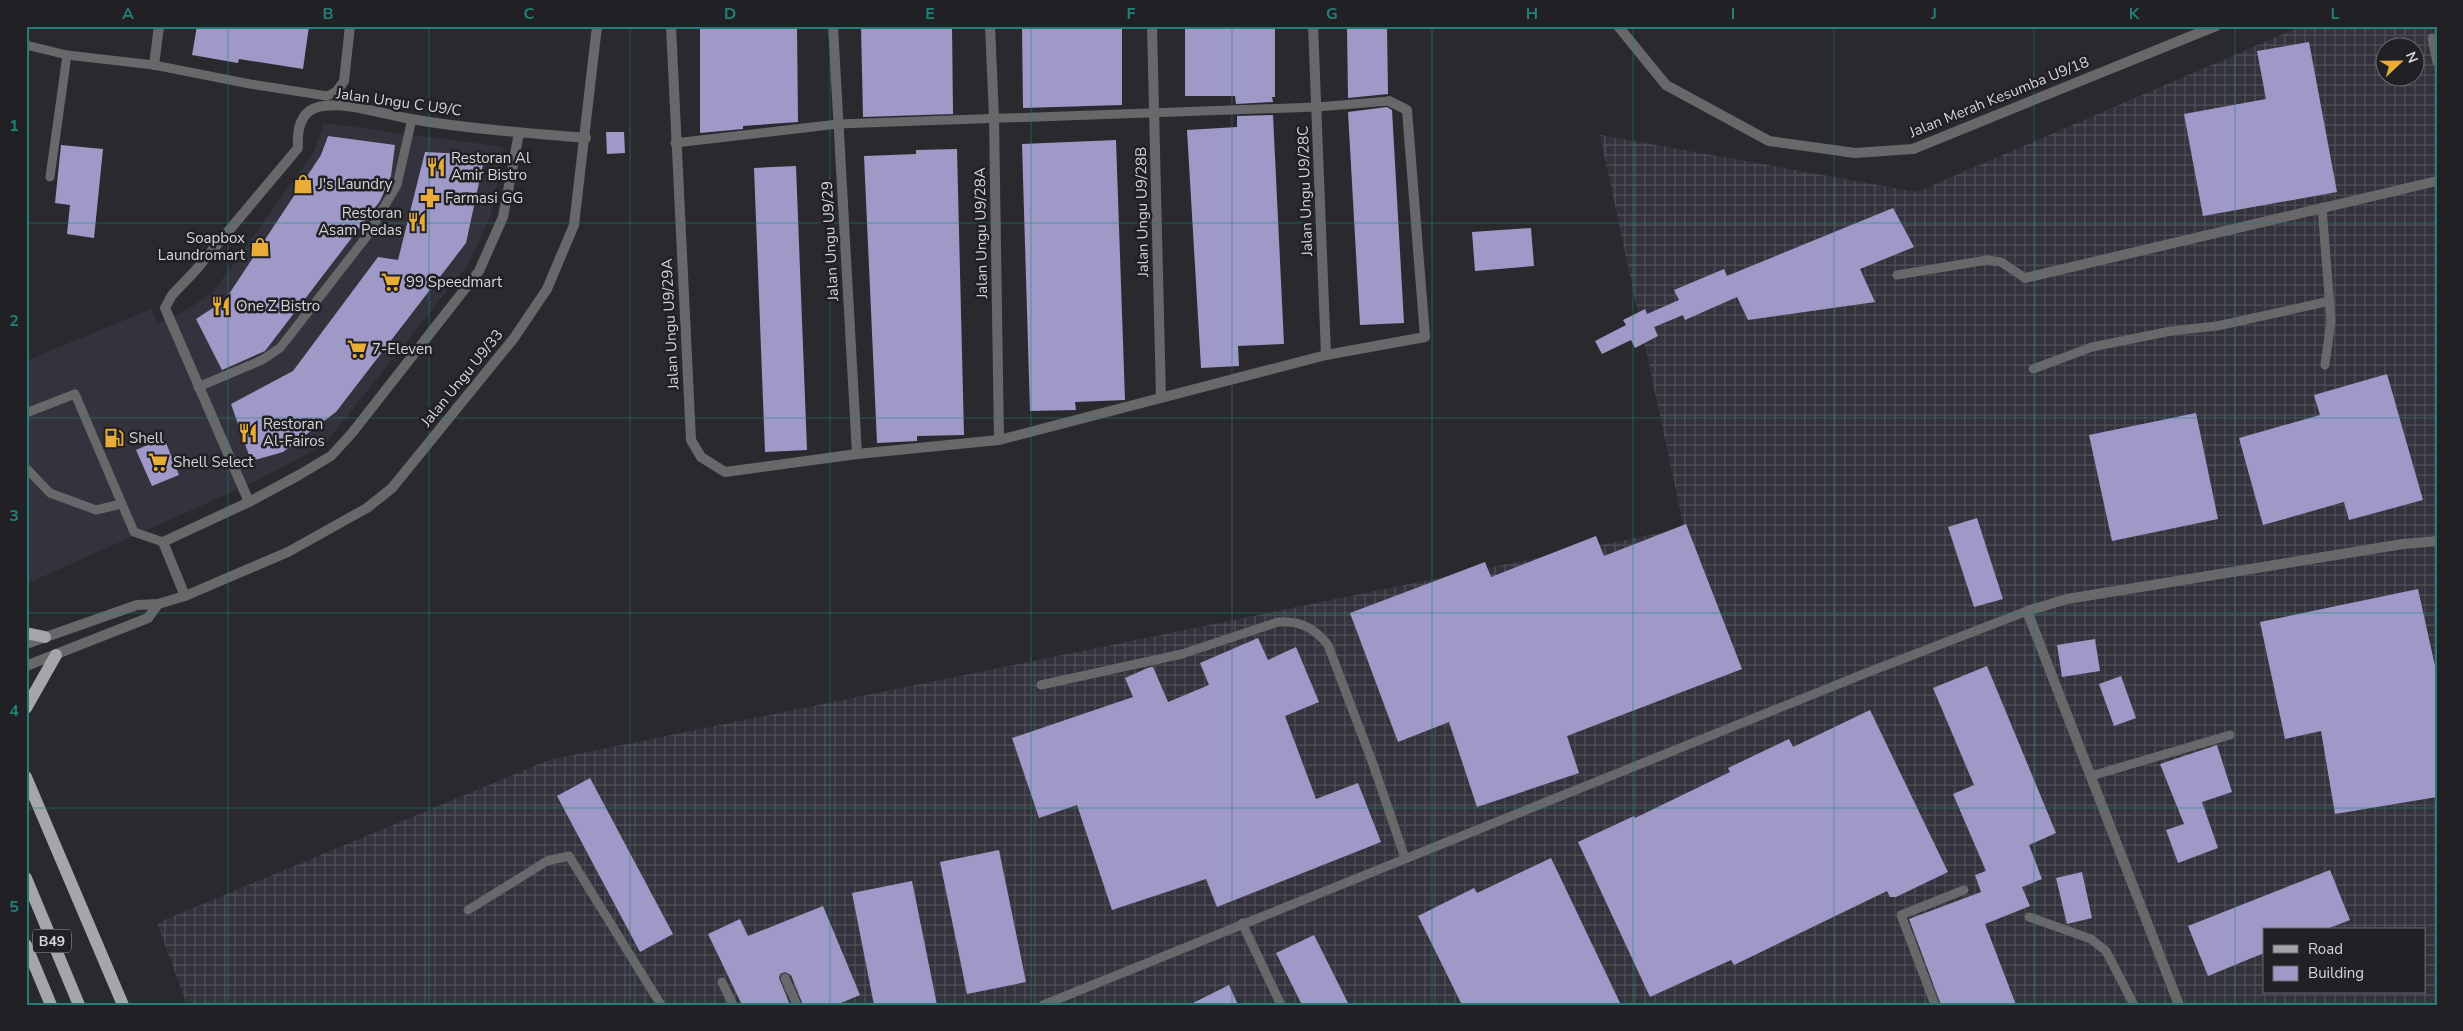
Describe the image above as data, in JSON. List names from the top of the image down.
{
  "streets": {
    "main road": ["B49"],
    "street": [
      "Jalan Merah Kesumba U9/18",
      "Jalan Ungu C U9/C",
      "Jalan Ungu U9/28C",
      "Jalan Ungu U9/28B",
      "Jalan Ungu U9/28A",
      "Jalan Ungu U9/29",
      "Jalan Ungu U9/29A",
      "Jalan Ungu U9/33"
    ]
  },
  "crossings": [
    ["Jalan Ungu C U9/C", "Jalan Ungu U9/33"],
    ["Jalan Ungu U9/28C", "Jalan Ungu U9/29A"],
    ["Jalan Ungu U9/28B", "Jalan Ungu U9/29A"],
    ["Jalan Ungu U9/28A", "Jalan Ungu U9/29A"],
    ["Jalan Ungu U9/29", "Jalan Ungu U9/29A"]
  ],
  "places": {
    "restaurant": [
      "Restoran Al Amir Bistro",
      "Restoran Asam Pedas",
      "One Z Bistro",
      "Restoran Al-Fairos"
    ],
    "shop": ["J's Laundry", "Soapbox Laundromart"],
    "pharmacy": ["Farmasi GG"],
    "supermarket": ["99 Speedmart", "7-Eleven", "Shell Select"],
    "fuel station": ["Shell"]
  },
  "legend": ["Road", "Building"],
  "north": "right",
  "grid": {
    "columns": [
      "A",
      "B",
      "C",
      "D",
      "E",
      "F",
      "G",
      "H",
      "I",
      "J",
      "K",
      "L"
    ],
    "rows": [
      "1",
      "2",
      "3",
      "4",
      "5"
    ]
  }
}
